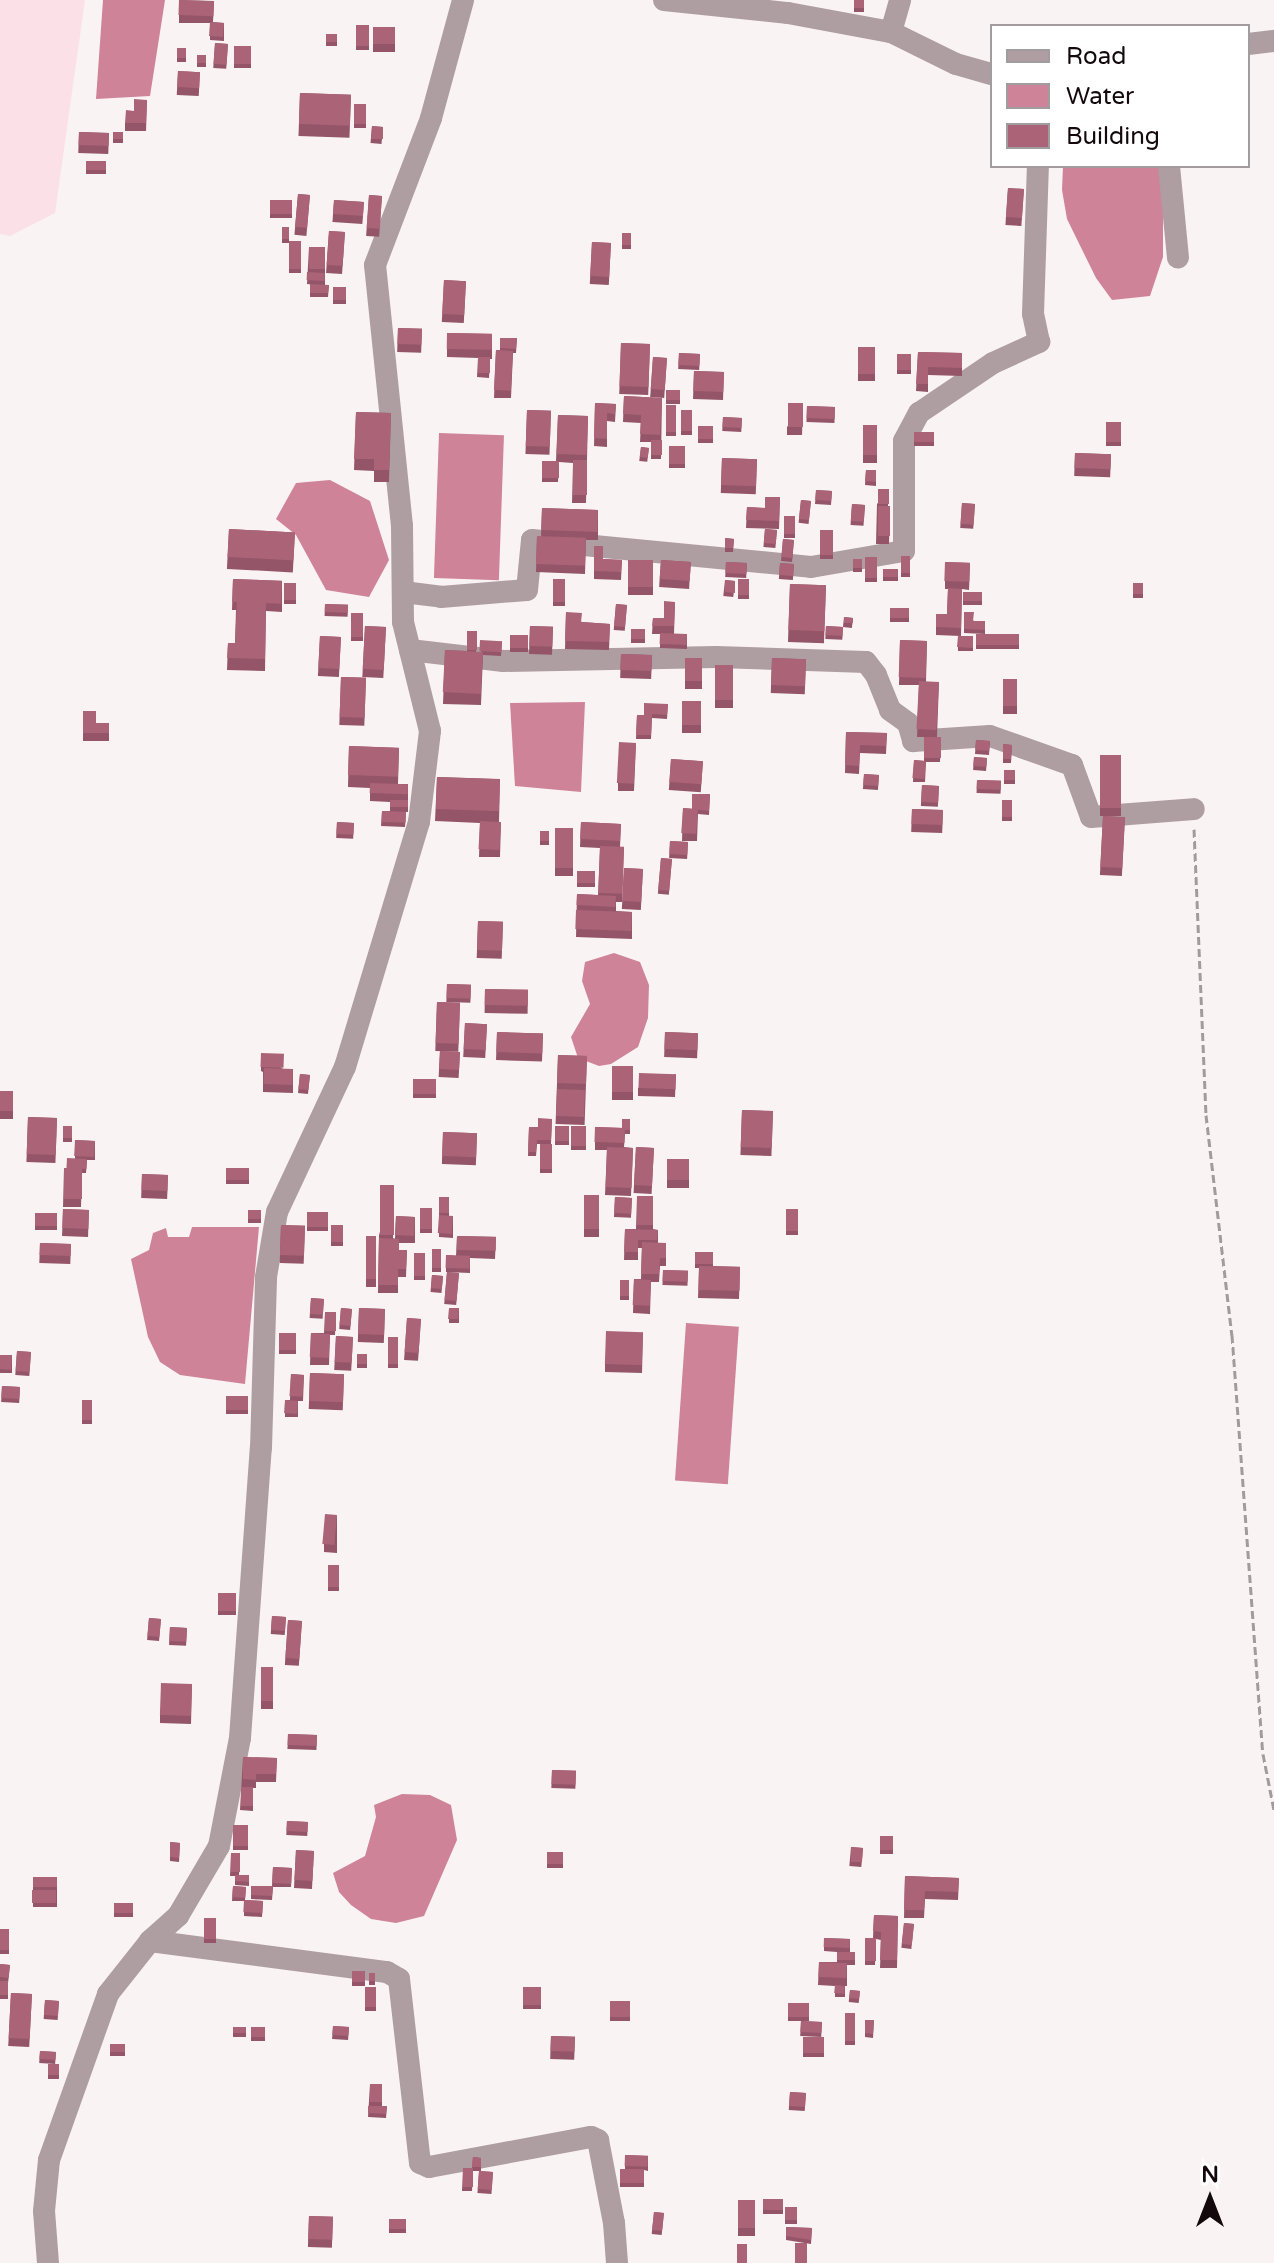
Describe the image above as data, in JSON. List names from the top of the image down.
{
  "legend": ["Road", "Water", "Building"],
  "north": "top"
}
